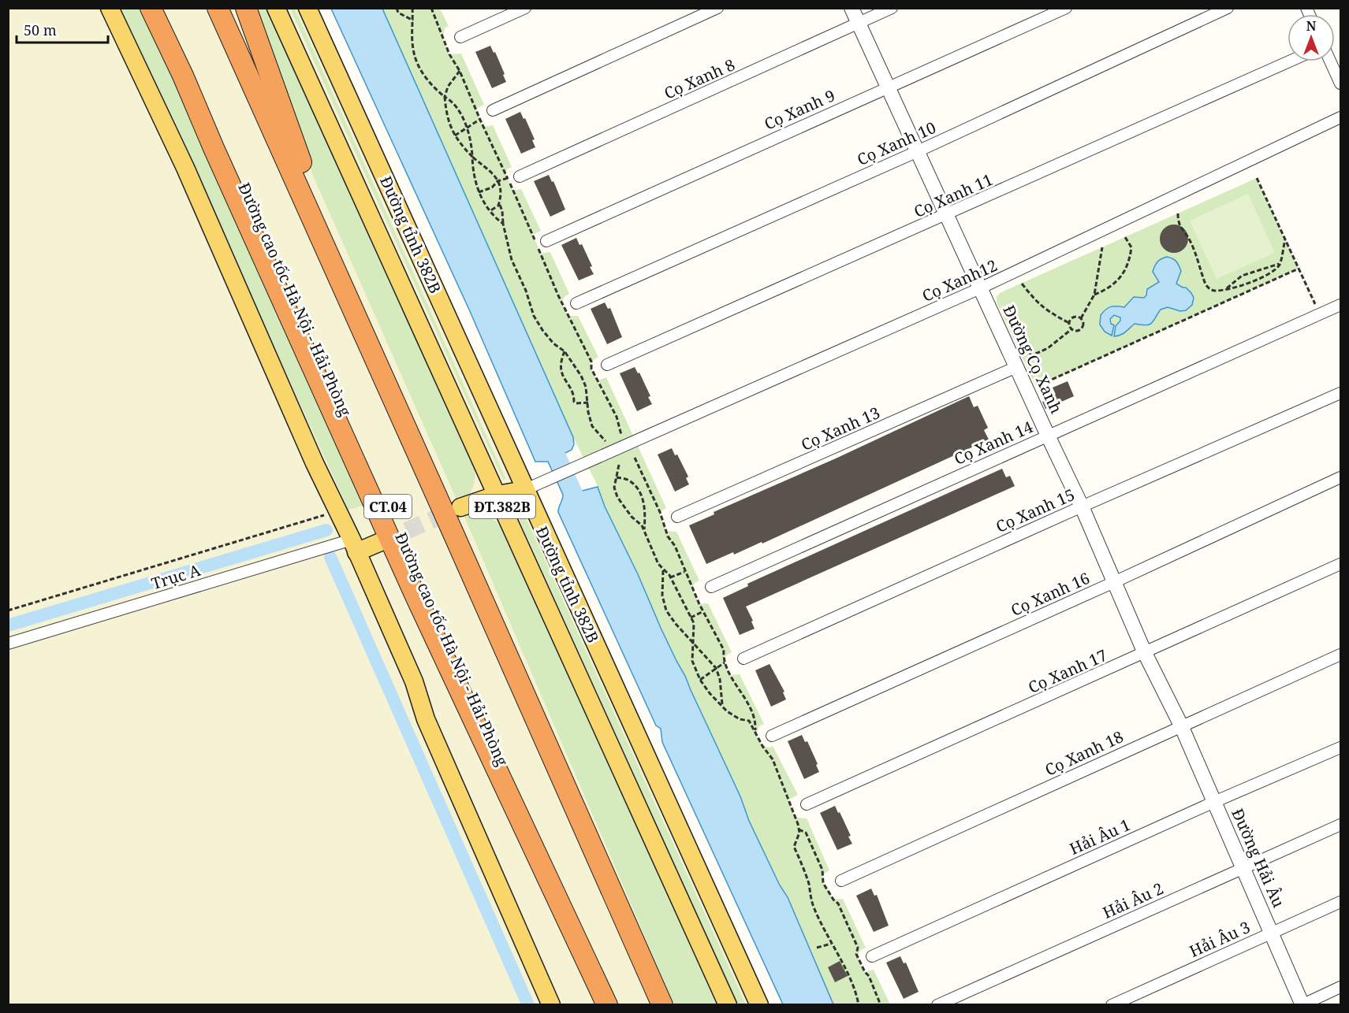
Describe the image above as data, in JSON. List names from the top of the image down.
{
  "streets": {
    "highway": ["Đường cao tốc Hà Nội - Hải Phòng", "CT.04"],
    "main road": ["Đường tỉnh 382B", "ĐT.382B"],
    "street": [
      "Cọ Xanh 8",
      "Cọ Xanh 9",
      "Cọ Xanh 10",
      "Cọ Xanh 11",
      "Cọ Xanh12",
      "Đường Cọ Xanh",
      "Cọ Xanh 13",
      "Cọ Xanh 14",
      "Cọ Xanh 15",
      "Trục A",
      "Cọ Xanh 16",
      "Cọ Xanh 17",
      "Cọ Xanh 18",
      "Hải Âu 1",
      "Đường Hải Âu",
      "Hải Âu 2",
      "Hải Âu 3"
    ]
  },
  "crossings": [
    ["Cọ Xanh 8", "Đường Cọ Xanh"],
    ["Cọ Xanh 9", "Đường Cọ Xanh"],
    ["Cọ Xanh 10", "Đường Cọ Xanh"],
    ["Cọ Xanh 11", "Đường Cọ Xanh"],
    ["Đường tỉnh 382B", "Cọ Xanh12"],
    ["Cọ Xanh12", "Đường Cọ Xanh"],
    ["Đường Cọ Xanh", "Cọ Xanh 13"],
    ["Đường Cọ Xanh", "Cọ Xanh 14"],
    ["Đường Cọ Xanh", "Cọ Xanh 15"],
    ["Đường Cọ Xanh", "Cọ Xanh 16"],
    ["Đường Cọ Xanh", "Cọ Xanh 17"],
    ["Đường Cọ Xanh", "Cọ Xanh 18"],
    ["Đường Cọ Xanh", "Đường Hải Âu"],
    ["Cọ Xanh 18", "Đường Hải Âu"],
    ["Hải Âu 1", "Đường Hải Âu"],
    ["Đường Hải Âu", "Hải Âu 2"],
    ["Đường Hải Âu", "Hải Âu 3"]
  ],
  "scale_bar": "50 m",
  "north": "top"
}
